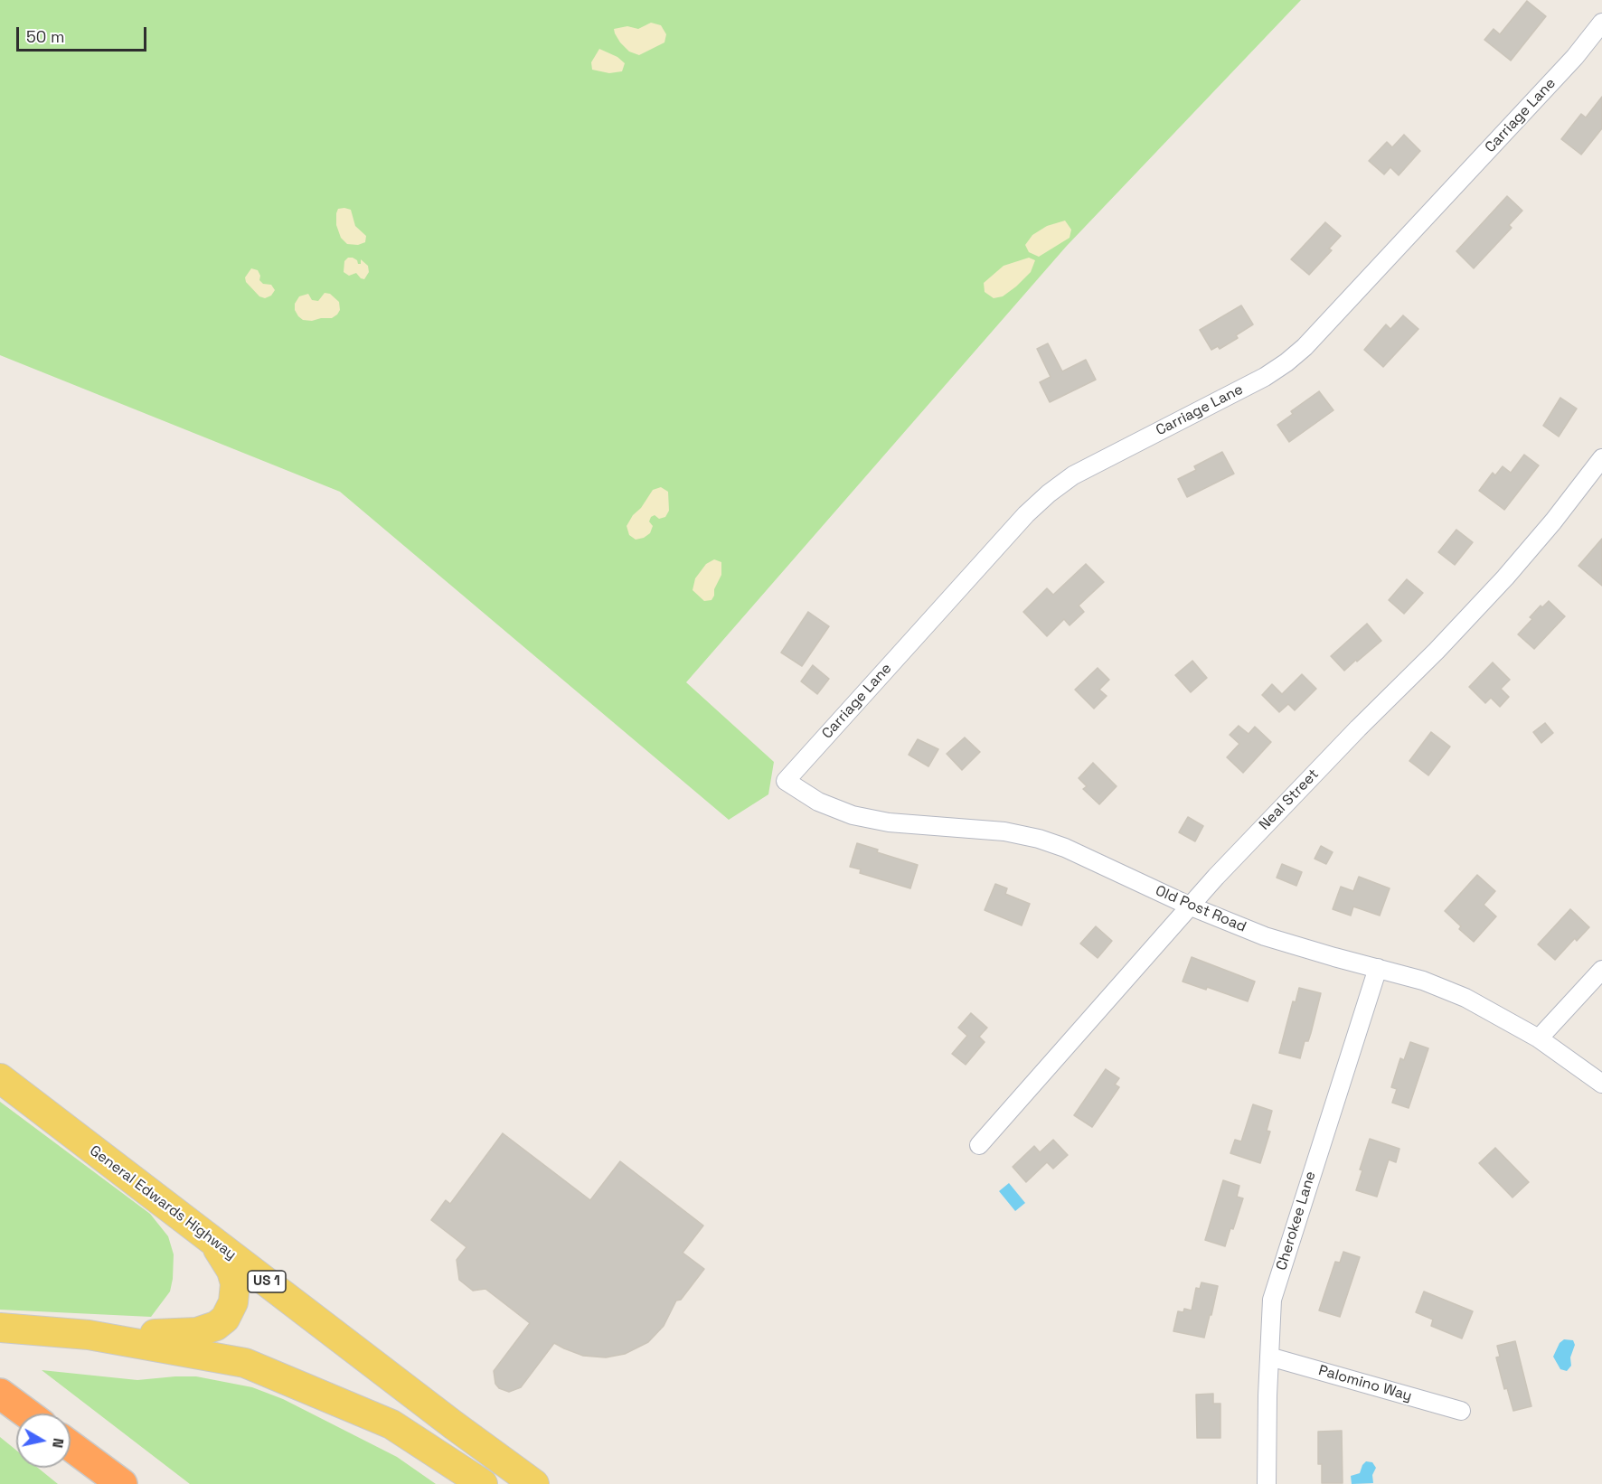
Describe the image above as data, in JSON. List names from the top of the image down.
{
  "streets": {
    "main road": ["General Edwards Highway", "US 1"],
    "street": [
      "Carriage Lane",
      "Neal Street",
      "Old Post Road",
      "Cherokee Lane",
      "Palomino Way"
    ]
  },
  "crossings": [
    ["Carriage Lane", "Old Post Road"],
    ["Neal Street", "Old Post Road"],
    ["Old Post Road", "Cherokee Lane"],
    ["Cherokee Lane", "Palomino Way"]
  ],
  "scale_bar": "50 m",
  "north": "right"
}
